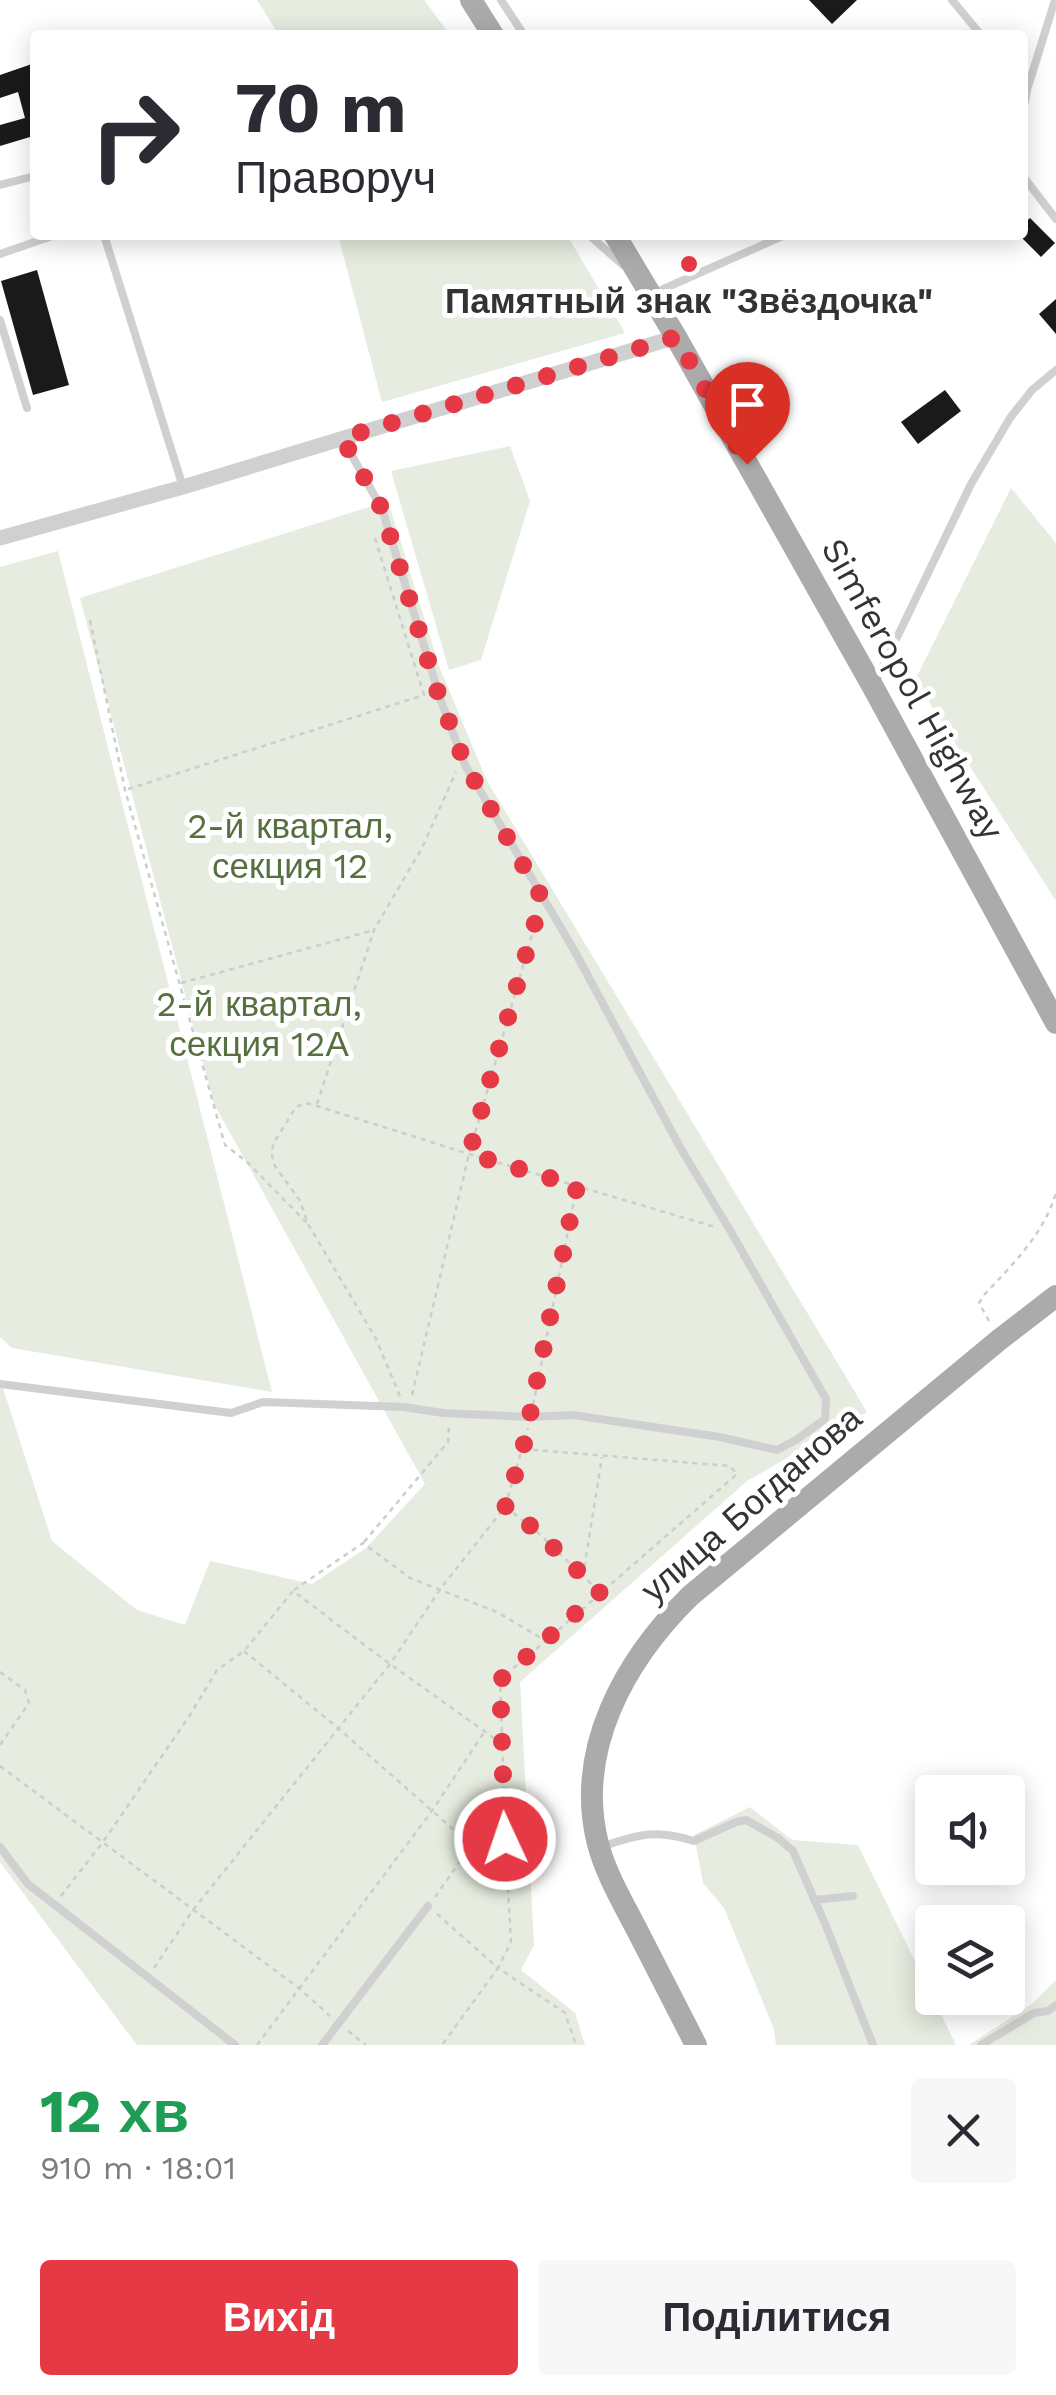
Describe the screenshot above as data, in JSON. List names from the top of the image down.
{
  "streets": {
    "main road": ["Simferopol Highway", "улица Богданова"]
  },
  "parks": ["2-й квартал, секция 12", "2-й квартал, секция 12А"],
  "places": ["Памятный знак \"Звёздочка\""],
  "page": {
    "turn": ["70 m", "Праворуч"],
    "heading": ["12 хв", "910 m · 18:01"],
    "buttons": ["Вихід", "Поділитися"]
  }
}
